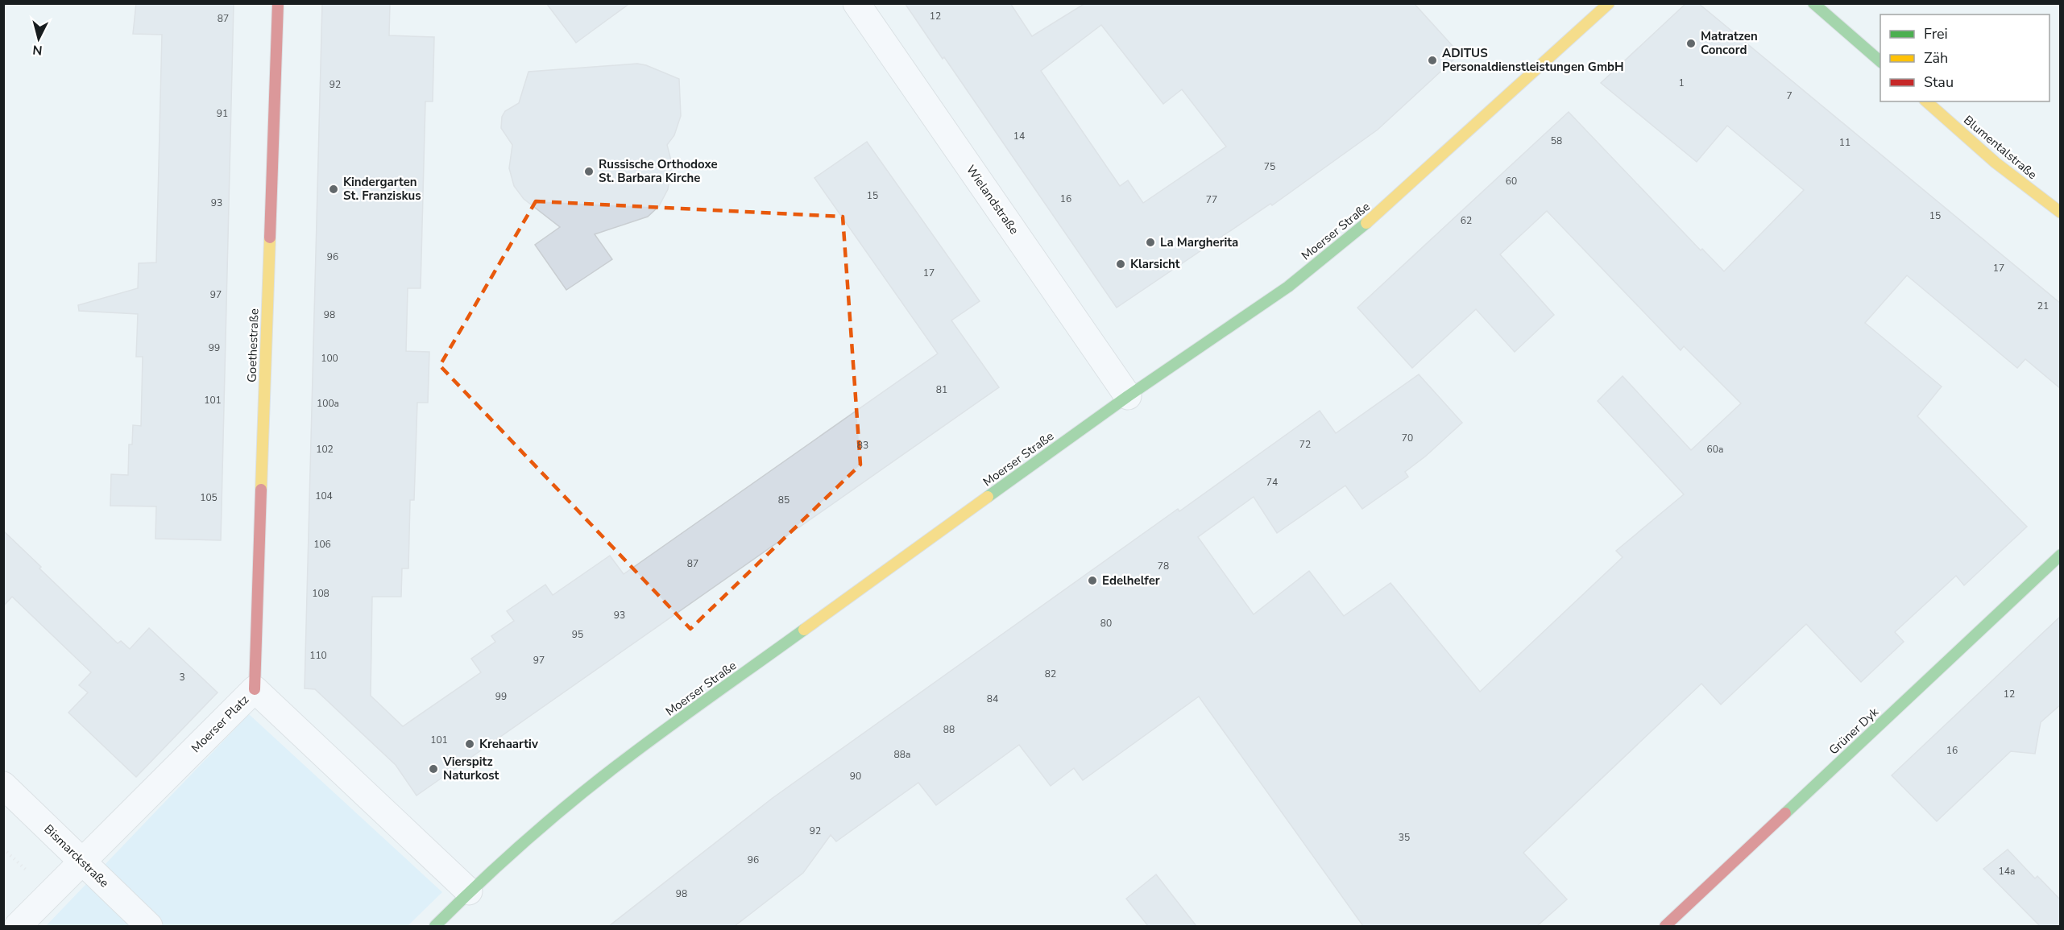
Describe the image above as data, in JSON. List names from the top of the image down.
{
  "streets": {
    "main road": [
      "Blumentalstraße",
      "Moerser Straße",
      "Goethestraße",
      "Grüner Dyk"
    ],
    "street": ["Wielandstraße", "Moerser Platz", "Bismarckstraße"]
  },
  "crossings": [
    ["Wielandstraße", "Moerser Straße"],
    ["Moerser Straße", "Moerser Platz"],
    ["Goethestraße", "Moerser Platz"],
    ["Moerser Platz", "Bismarckstraße"]
  ],
  "places": [
    "Matratzen Concord",
    "ADITUS Personaldienstleistungen GmbH",
    "Russische Orthodoxe St. Barbara Kirche",
    "Kindergarten St. Franziskus",
    "La Margherita",
    "Klarsicht",
    "Edelhelfer",
    "Krehaartiv",
    "Vierspitz Naturkost"
  ],
  "house_numbers": [
    "12",
    "87",
    "1",
    "92",
    "7",
    "91",
    "14",
    "58",
    "11",
    "75",
    "60",
    "15",
    "16",
    "77",
    "93",
    "15",
    "62",
    "96",
    "17",
    "17",
    "97",
    "21",
    "98",
    "99",
    "100",
    "81",
    "101",
    "100a",
    "70",
    "72",
    "83",
    "102",
    "60a",
    "74",
    "104",
    "105",
    "85",
    "106",
    "87",
    "78",
    "108",
    "93",
    "80",
    "95",
    "110",
    "97",
    "82",
    "3",
    "12",
    "99",
    "84",
    "88",
    "101",
    "16",
    "88a",
    "90",
    "92",
    "35",
    "96",
    "14a",
    "98"
  ],
  "legend": ["Frei", "Zäh", "Stau"],
  "north": "bottom"
}
